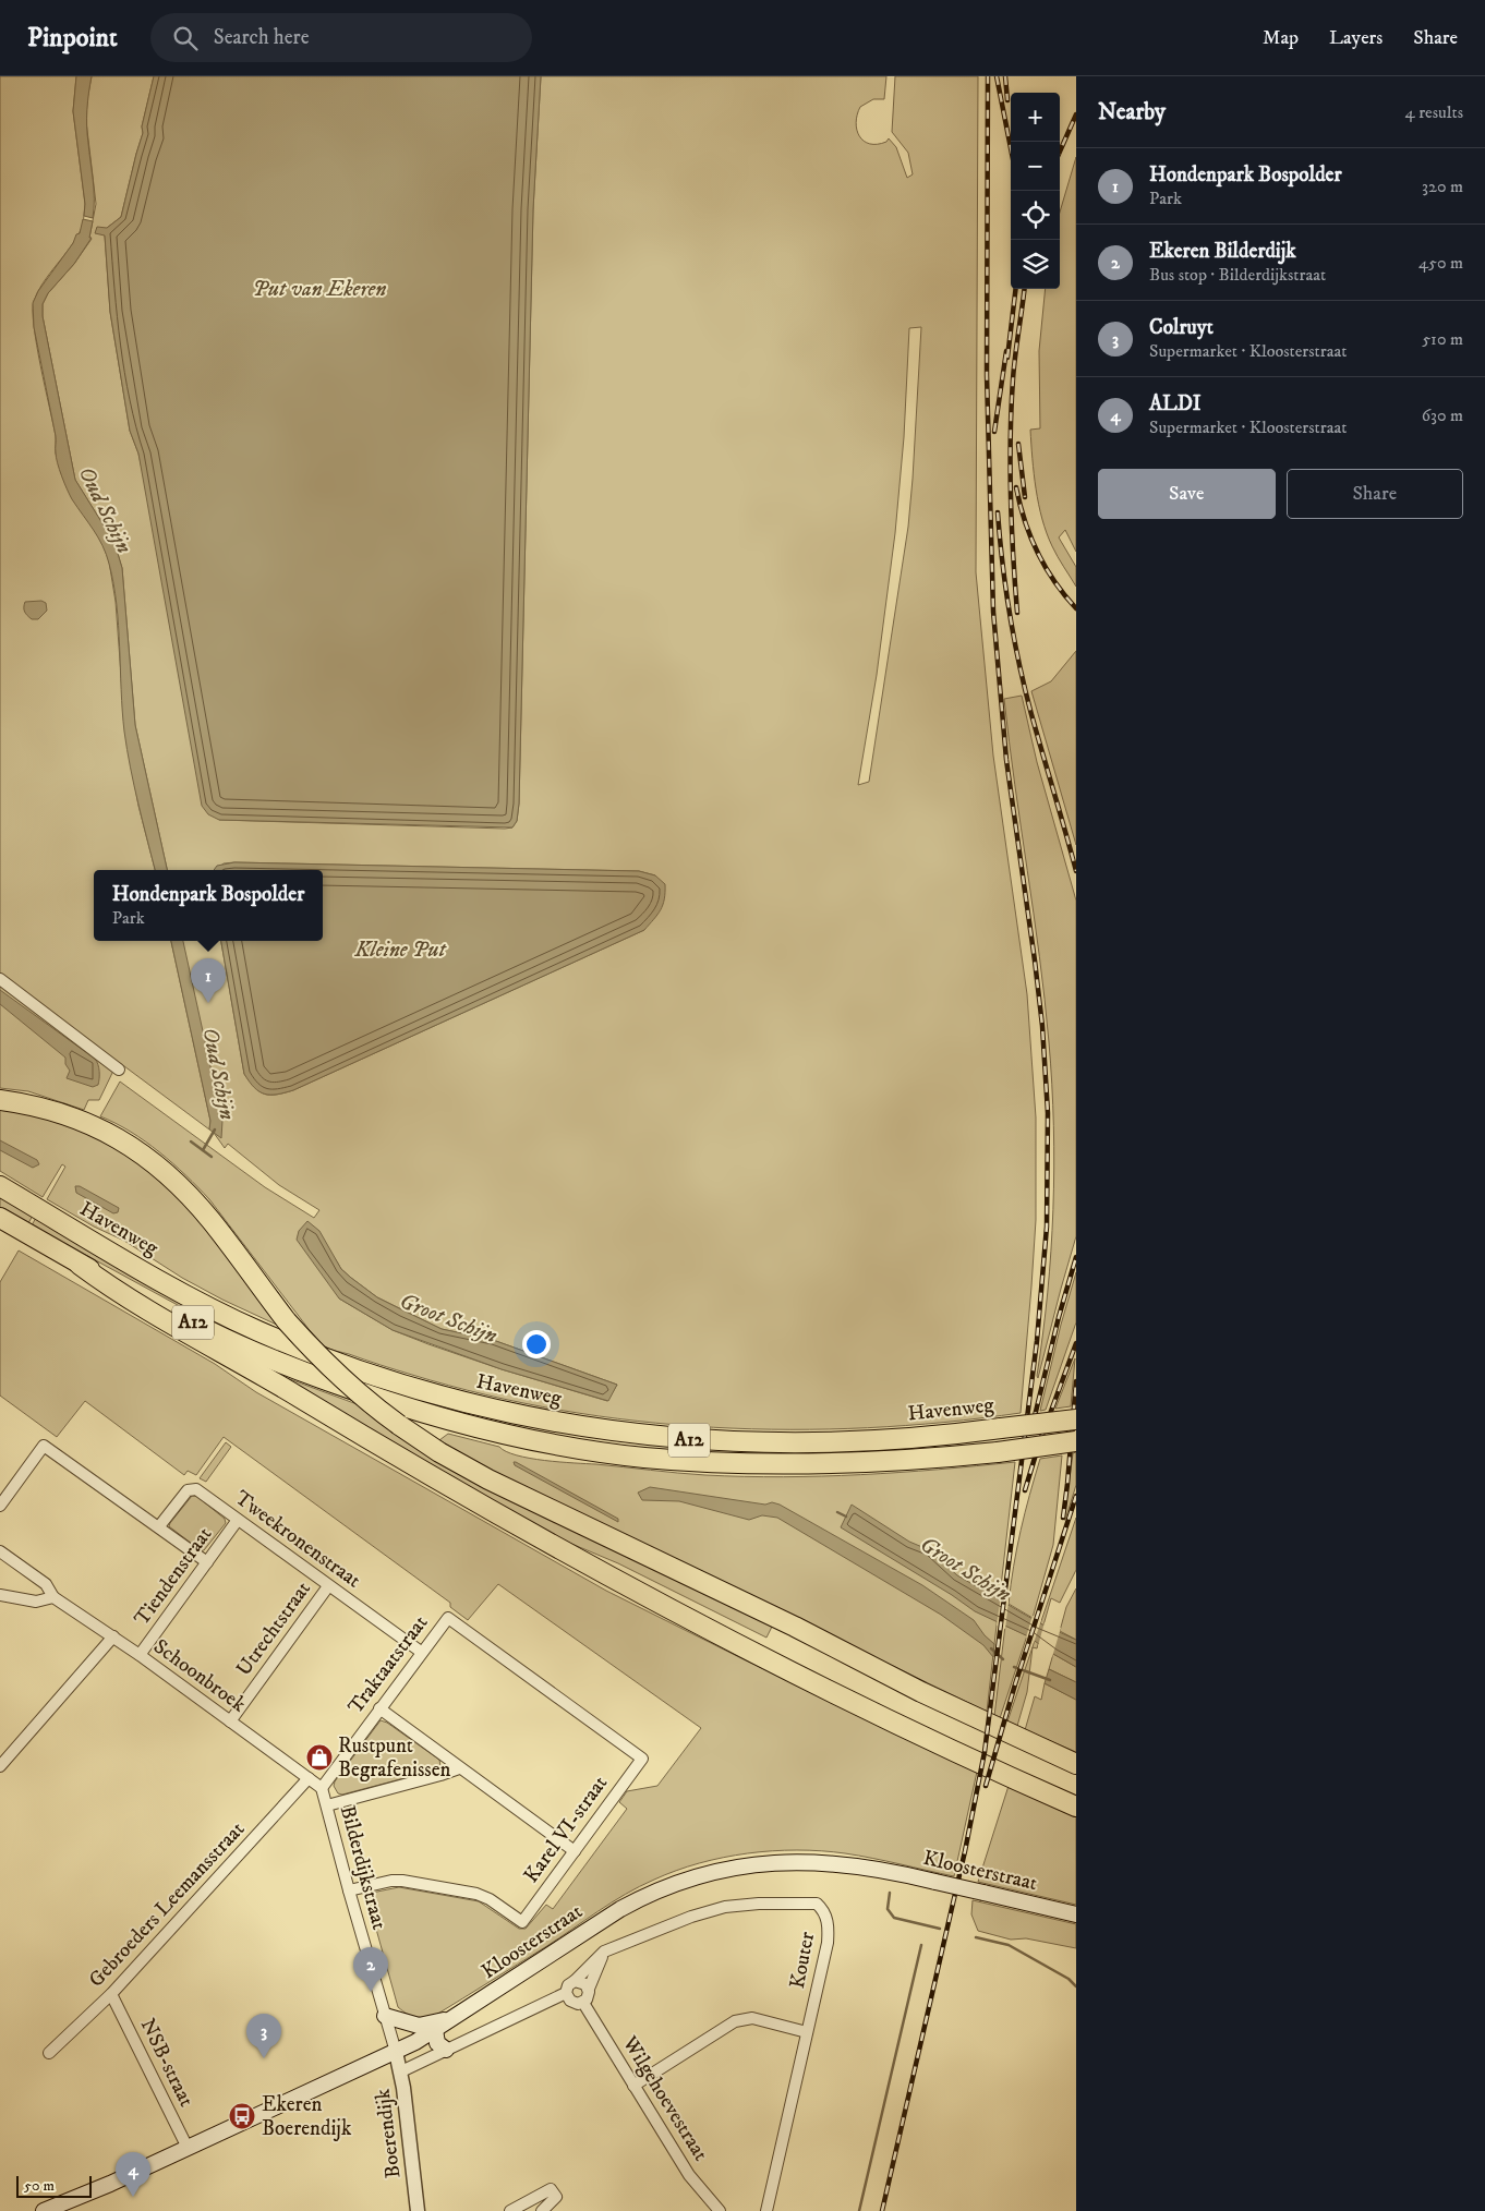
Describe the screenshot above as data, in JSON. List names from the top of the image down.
{
  "streets": {
    "highway": ["Havenweg", "A12"],
    "main road": ["Kloosterstraat"],
    "street": [
      "Tweekronenstraat",
      "Tiendenstraat",
      "Utrechtstraat",
      "Traktaatstraat",
      "Schoonbroek",
      "Karel VI-straat",
      "Bilderdijkstraat",
      "Gebroeders Leemansstraat",
      "Kouter",
      "NSB-straat",
      "Wilgehoevestraat",
      "Boerendijk"
    ]
  },
  "crossings": [
    ["Tweekronenstraat", "Tiendenstraat"],
    ["Tweekronenstraat", "Utrechtstraat"],
    ["Tweekronenstraat", "Traktaatstraat"],
    ["Tiendenstraat", "Schoonbroek"],
    ["Utrechtstraat", "Schoonbroek"],
    ["Traktaatstraat", "Schoonbroek"],
    ["Traktaatstraat", "Karel VI-straat"],
    ["Traktaatstraat", "Bilderdijkstraat"],
    ["Schoonbroek", "Bilderdijkstraat"],
    ["Schoonbroek", "Gebroeders Leemansstraat"],
    ["Karel VI-straat", "Bilderdijkstraat"],
    ["Bilderdijkstraat", "Kloosterstraat"],
    ["Bilderdijkstraat", "Boerendijk"],
    ["Kloosterstraat", "NSB-straat"],
    ["Kloosterstraat", "Boerendijk"],
    ["Gebroeders Leemansstraat", "NSB-straat"],
    ["Kouter", "Wilgehoevestraat"]
  ],
  "water": [
    "Put van Ekeren",
    "Oud Schijn",
    "Kleine Put",
    "Groot Schijn"
  ],
  "places": {
    "shop": ["Rustpunt Begrafenissen"],
    "bus stop": ["Ekeren Boerendijk"]
  },
  "scale_bar": "50 m",
  "page": {
    "header": "Pinpoint",
    "search": "Search here",
    "nav": ["Map", "Layers", "Share"],
    "heading": ["Nearby", "4 results"],
    "map_buttons": ["+", "−"],
    "list": [
      {
        "mark": "1",
        "name": "Hondenpark Bospolder",
        "note": "Park",
        "value": "320 m"
      },
      {
        "mark": "2",
        "name": "Ekeren Bilderdijk",
        "note": "Bus stop · Bilderdijkstraat",
        "value": "450 m"
      },
      {
        "mark": "3",
        "name": "Colruyt",
        "note": "Supermarket · Kloosterstraat",
        "value": "510 m"
      },
      {
        "mark": "4",
        "name": "ALDI",
        "note": "Supermarket · Kloosterstraat",
        "value": "630 m"
      }
    ],
    "buttons": ["Save", "Share"],
    "popup": ["Hondenpark Bospolder", "Park"],
    "pins": [
      "1",
      "2",
      "3",
      "4"
    ],
    "scale": "50 m"
  }
}
